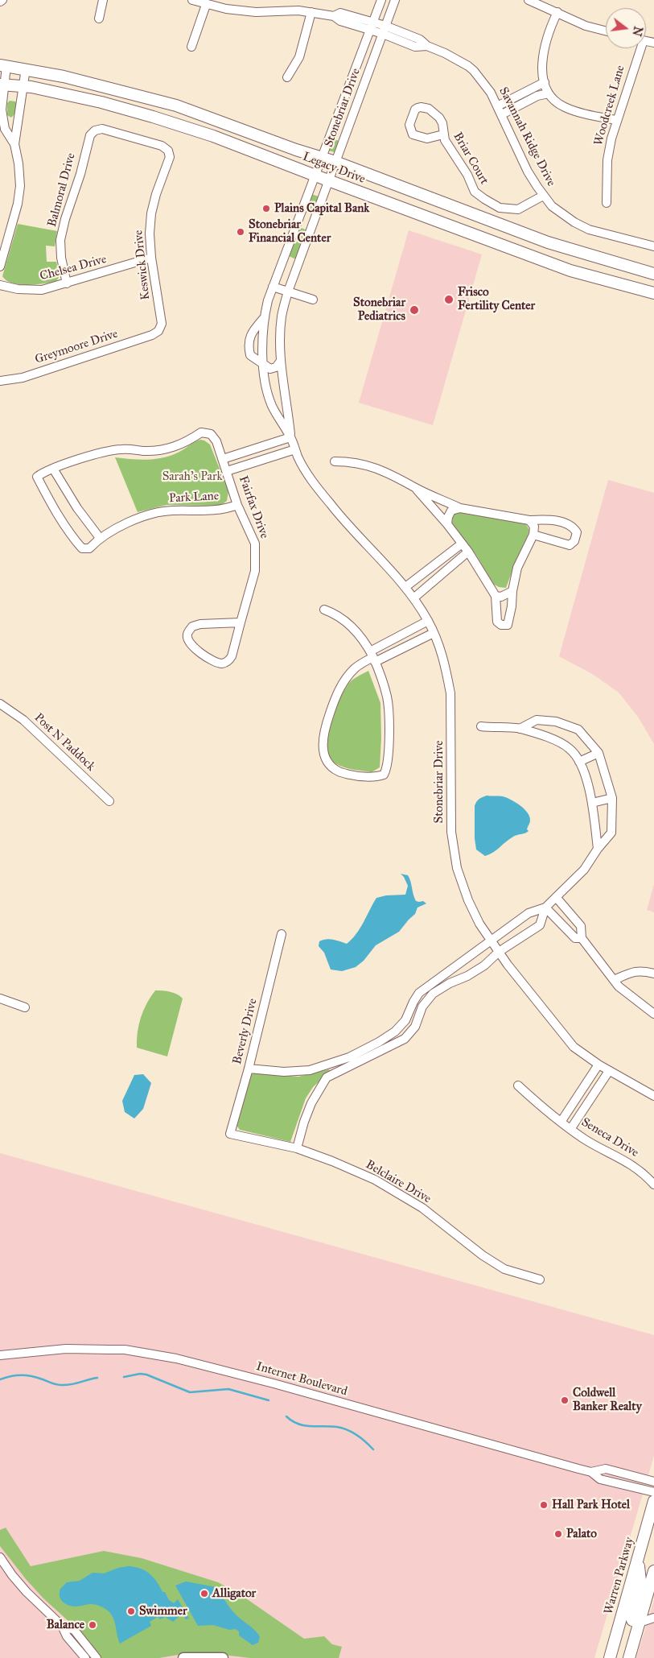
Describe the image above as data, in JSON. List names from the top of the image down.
{
  "streets": {
    "main road": ["Legacy Drive", "Warren Parkway"],
    "street": [
      "Woodcreek Lane",
      "Stonebriar Drive",
      "Savannah Ridge Drive",
      "Briar Court",
      "Balmoral Drive",
      "Keswick Drive",
      "Chelsea Drive",
      "Greymoore Drive",
      "Park Lane",
      "Fairfax Drive",
      "Post N Paddock",
      "Beverly Drive",
      "Seneca Drive",
      "Belclaire Drive",
      "Internet Boulevard"
    ]
  },
  "crossings": [
    ["Stonebriar Drive", "Savannah Ridge Drive"],
    ["Stonebriar Drive", "Legacy Drive"],
    ["Stonebriar Drive", "Seneca Drive"],
    ["Savannah Ridge Drive", "Briar Court"],
    ["Balmoral Drive", "Keswick Drive"],
    ["Balmoral Drive", "Chelsea Drive"],
    ["Keswick Drive", "Chelsea Drive"],
    ["Keswick Drive", "Greymoore Drive"],
    ["Park Lane", "Fairfax Drive"],
    ["Beverly Drive", "Belclaire Drive"]
  ],
  "parks": ["Sarah's Park"],
  "places": [
    "Plains Capital Bank",
    "Stonebriar Financial Center",
    "Frisco Fertility Center",
    "Stonebriar Pediatrics",
    "Coldwell Banker Realty",
    "Hall Park Hotel",
    "Palato",
    "Alligator",
    "Swimmer",
    "Balance"
  ],
  "north": "right"
}
